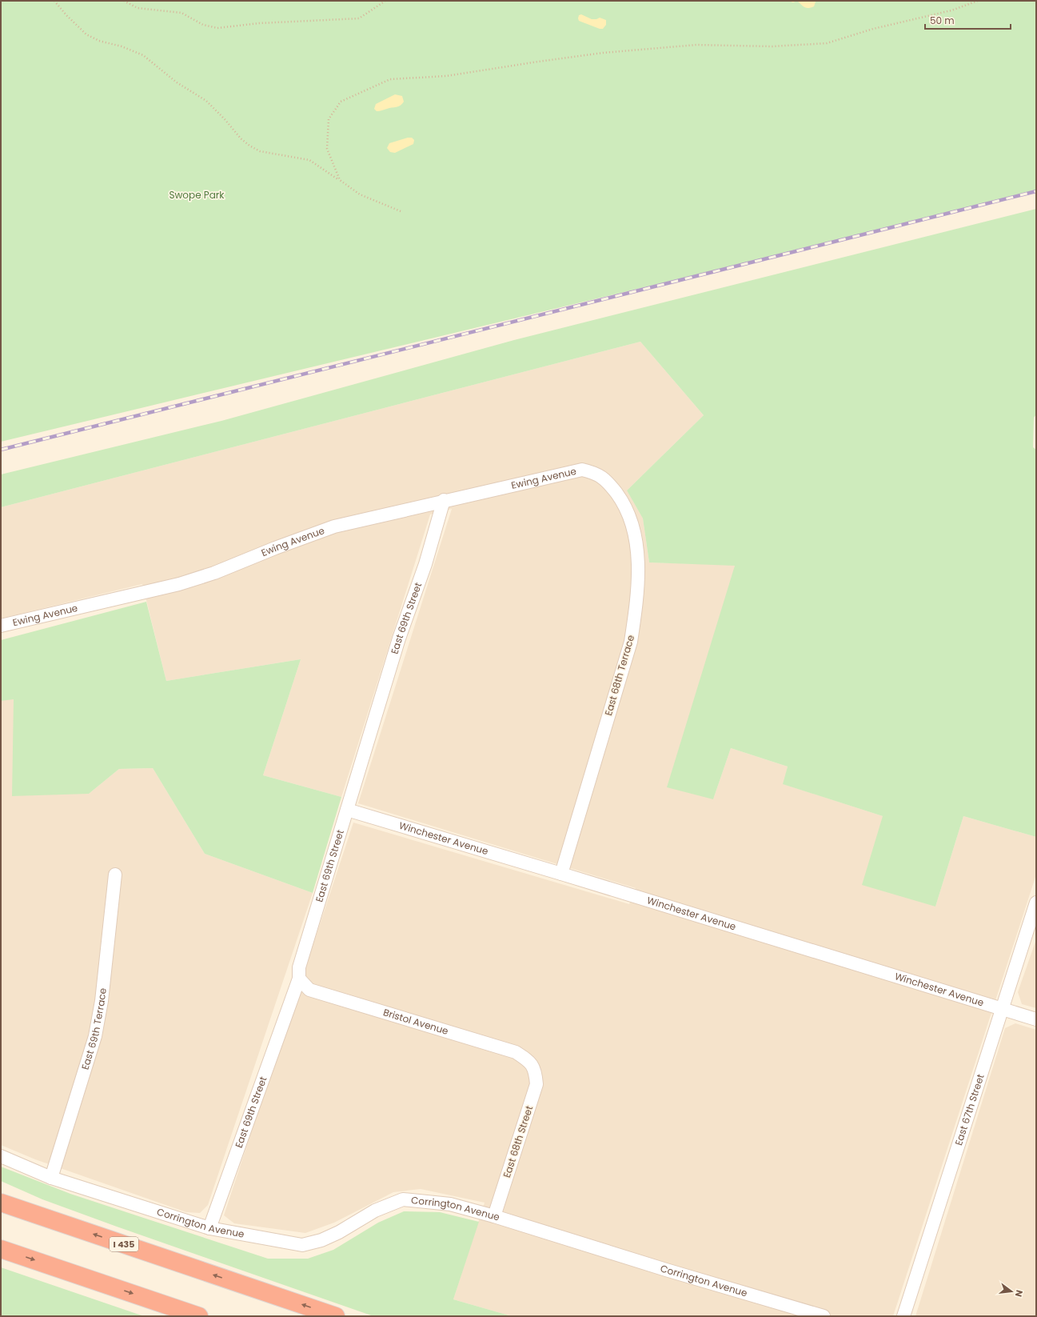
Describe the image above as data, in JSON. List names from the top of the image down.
{
  "streets": {
    "highway": ["I 435"],
    "street": [
      "Ewing Avenue",
      "East 69th Street",
      "East 68th Terrace",
      "Winchester Avenue",
      "Bristol Avenue",
      "East 69th Terrace",
      "East 67th Street",
      "East 68th Street",
      "Corrington Avenue"
    ]
  },
  "crossings": [
    ["Ewing Avenue", "East 69th Street"],
    ["Ewing Avenue", "East 68th Terrace"],
    ["East 69th Street", "Winchester Avenue"],
    ["East 69th Street", "Bristol Avenue"],
    ["East 69th Street", "Corrington Avenue"],
    ["East 68th Terrace", "Winchester Avenue"],
    ["Winchester Avenue", "East 67th Street"],
    ["Bristol Avenue", "East 68th Street"],
    ["East 69th Terrace", "Corrington Avenue"],
    ["East 68th Street", "Corrington Avenue"]
  ],
  "parks": ["Swope Park"],
  "scale_bar": "50 m",
  "north": "right"
}
